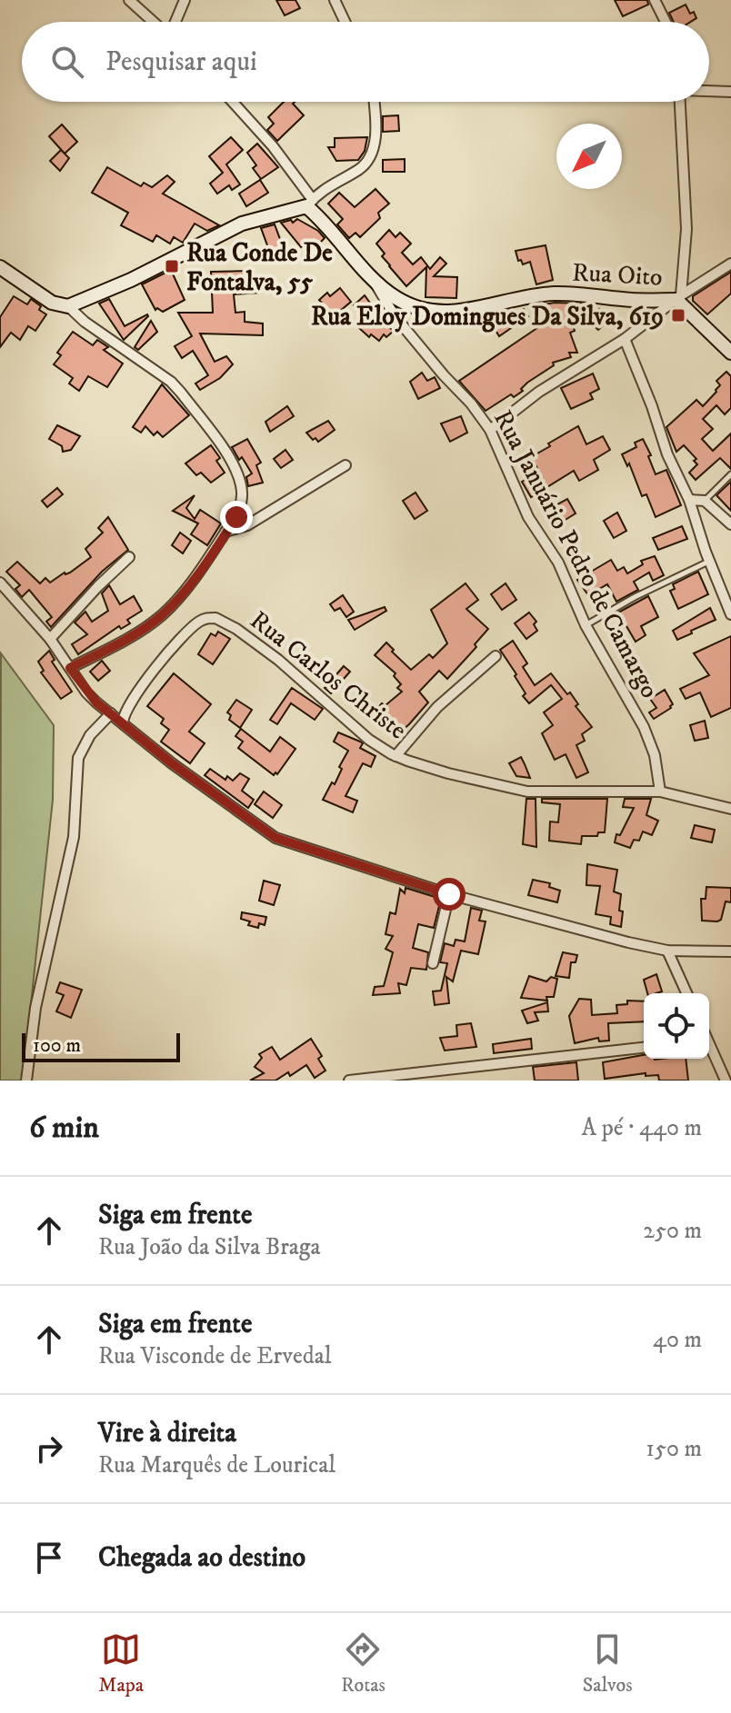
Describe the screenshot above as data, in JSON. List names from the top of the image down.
{
  "streets": {
    "main road": ["Rua Oito"],
    "street": ["Rua Januário Pedro de Camargo", "Rua Carlos Christe"]
  },
  "crossings": [
    ["Rua Oito", "Rua Januário Pedro de Camargo"],
    ["Rua Januário Pedro de Camargo", "Rua Carlos Christe"]
  ],
  "places": {
    "transit": ["Rua Conde De Fontalva, 55", "Rua Eloy Domingues Da Silva, 619"]
  },
  "scale_bar": "100 m",
  "north": "bottom left",
  "page": {
    "search": "Pesquisar aqui",
    "scale": "100 m",
    "heading": ["6 min", "A pé · 440 m"],
    "list": [
      ["Siga em frente", "Rua João da Silva Braga", "250 m"],
      ["Siga em frente", "Rua Visconde de Ervedal", "40 m"],
      ["Vire à direita", "Rua Marquês de Lourical", "150 m"],
      "Chegada ao destino"
    ],
    "nav": ["Mapa", "Rotas", "Salvos"]
  }
}
